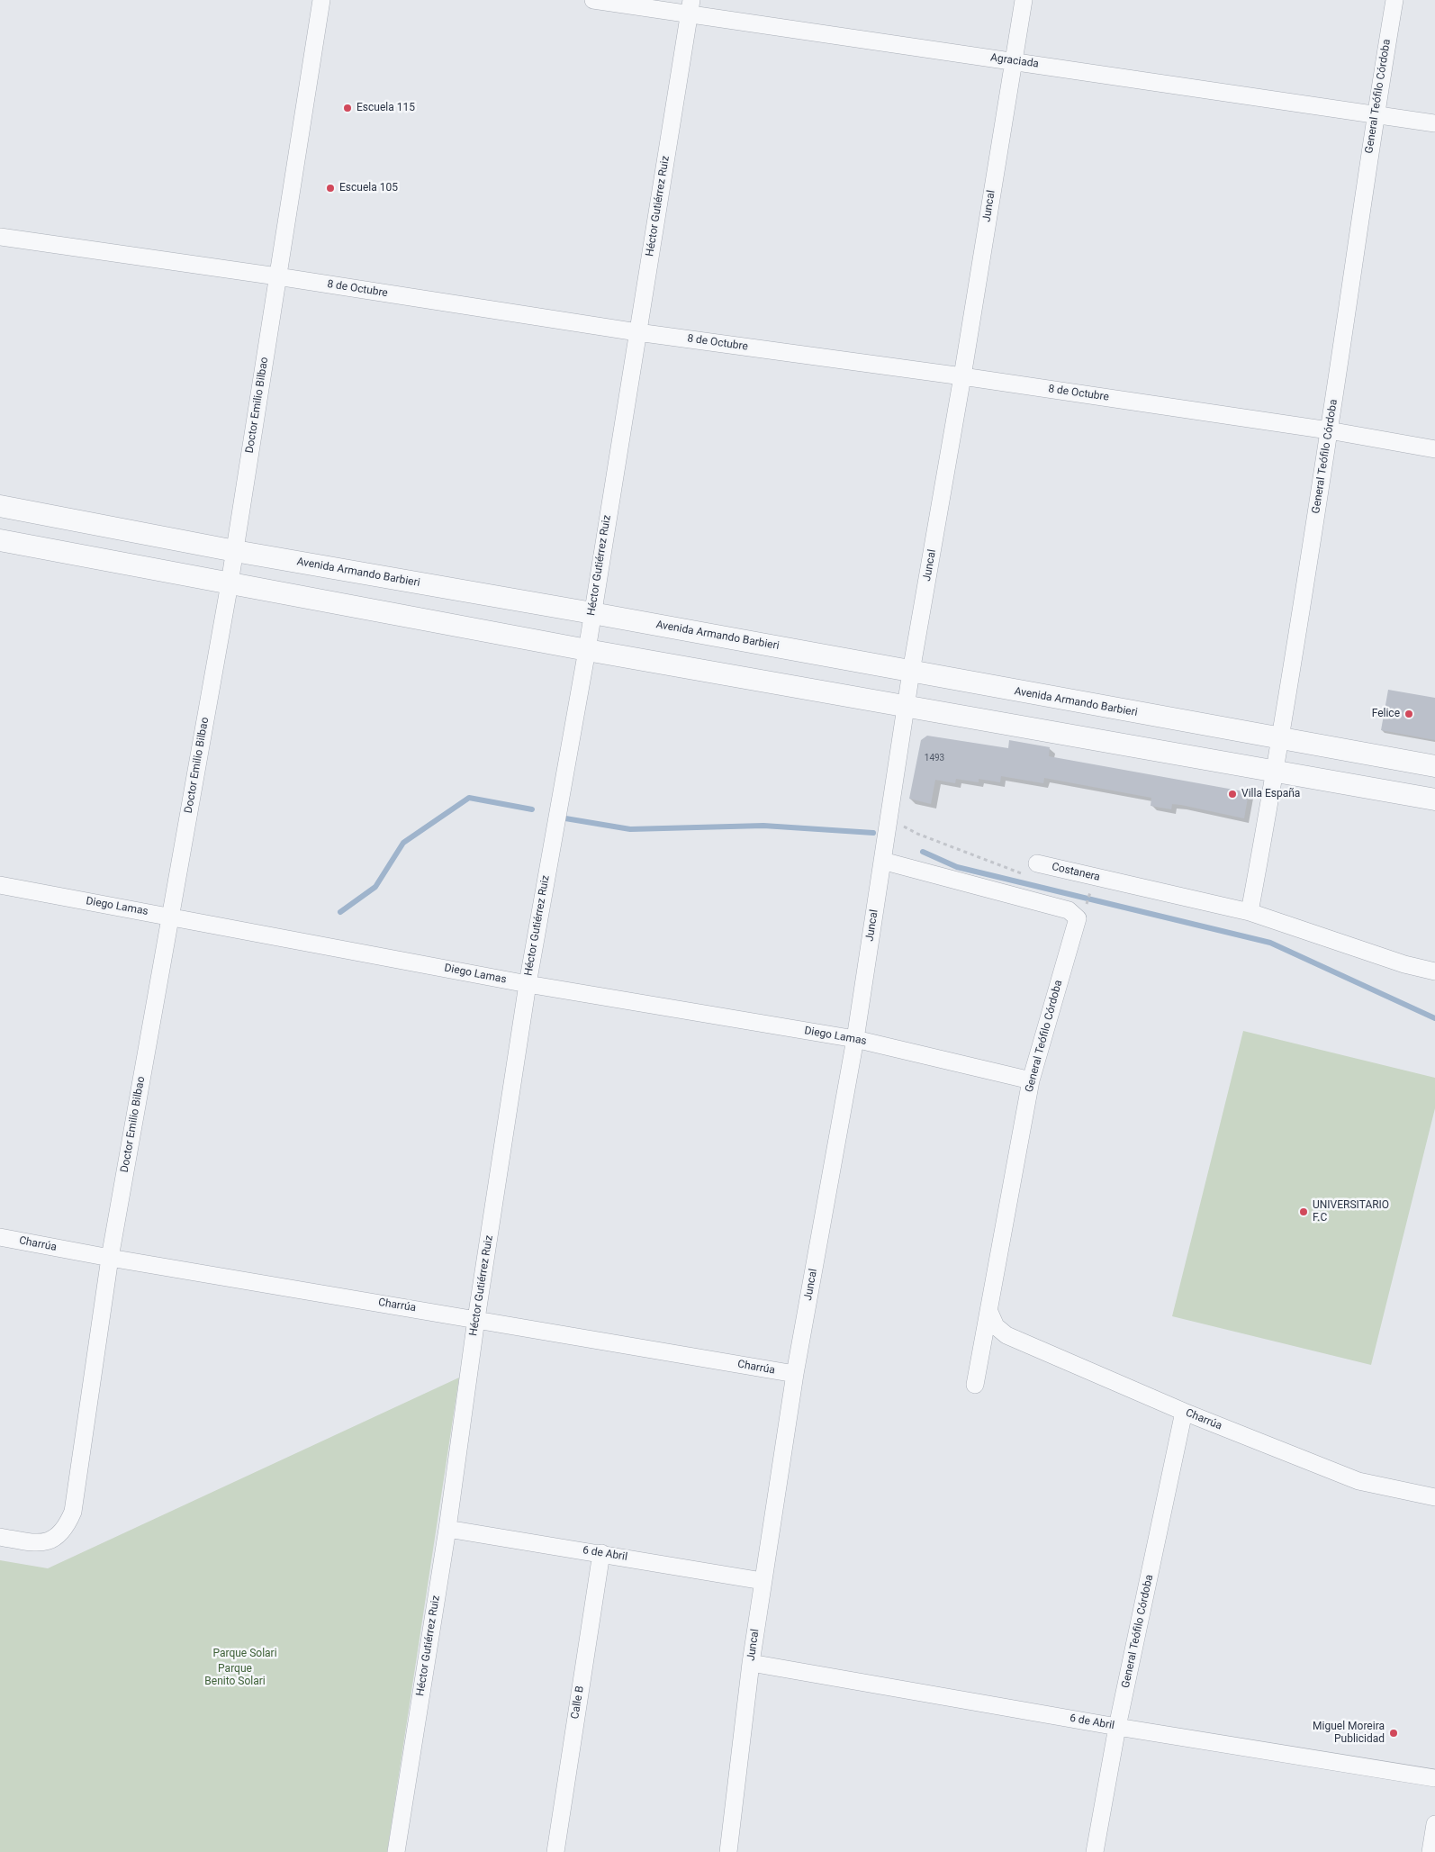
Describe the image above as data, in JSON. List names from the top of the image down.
{
  "streets": {
    "street": [
      "Agraciada",
      "General Teófilo Córdoba",
      "Héctor Gutiérrez Ruiz",
      "Juncal",
      "8 de Octubre",
      "Doctor Emilio Bilbao",
      "Avenida Armando Barbieri",
      "Costanera",
      "Diego Lamas",
      "Charrúa",
      "6 de Abril",
      "Calle B"
    ]
  },
  "crossings": [
    ["Agraciada", "General Teófilo Córdoba"],
    ["Agraciada", "Héctor Gutiérrez Ruiz"],
    ["Agraciada", "Juncal"],
    ["General Teófilo Córdoba", "Juncal"],
    ["General Teófilo Córdoba", "8 de Octubre"],
    ["General Teófilo Córdoba", "Avenida Armando Barbieri"],
    ["General Teófilo Córdoba", "Costanera"],
    ["General Teófilo Córdoba", "Diego Lamas"],
    ["General Teófilo Córdoba", "Charrúa"],
    ["General Teófilo Córdoba", "6 de Abril"],
    ["Héctor Gutiérrez Ruiz", "8 de Octubre"],
    ["Héctor Gutiérrez Ruiz", "Avenida Armando Barbieri"],
    ["Héctor Gutiérrez Ruiz", "Diego Lamas"],
    ["Héctor Gutiérrez Ruiz", "Charrúa"],
    ["Héctor Gutiérrez Ruiz", "6 de Abril"],
    ["Juncal", "8 de Octubre"],
    ["Juncal", "Avenida Armando Barbieri"],
    ["Juncal", "Costanera"],
    ["Juncal", "Diego Lamas"],
    ["Juncal", "Charrúa"],
    ["Juncal", "6 de Abril"],
    ["8 de Octubre", "Doctor Emilio Bilbao"],
    ["Doctor Emilio Bilbao", "Avenida Armando Barbieri"],
    ["Doctor Emilio Bilbao", "Diego Lamas"],
    ["Doctor Emilio Bilbao", "Charrúa"],
    ["6 de Abril", "Calle B"]
  ],
  "parks": ["Parque Solari", "Parque Benito Solari"],
  "places": [
    "Escuela 115",
    "Escuela 105",
    "Felice",
    "Villa España",
    "UNIVERSITARIO F.C",
    "Miguel Moreira Publicidad"
  ],
  "house_numbers": ["1493"]
}
